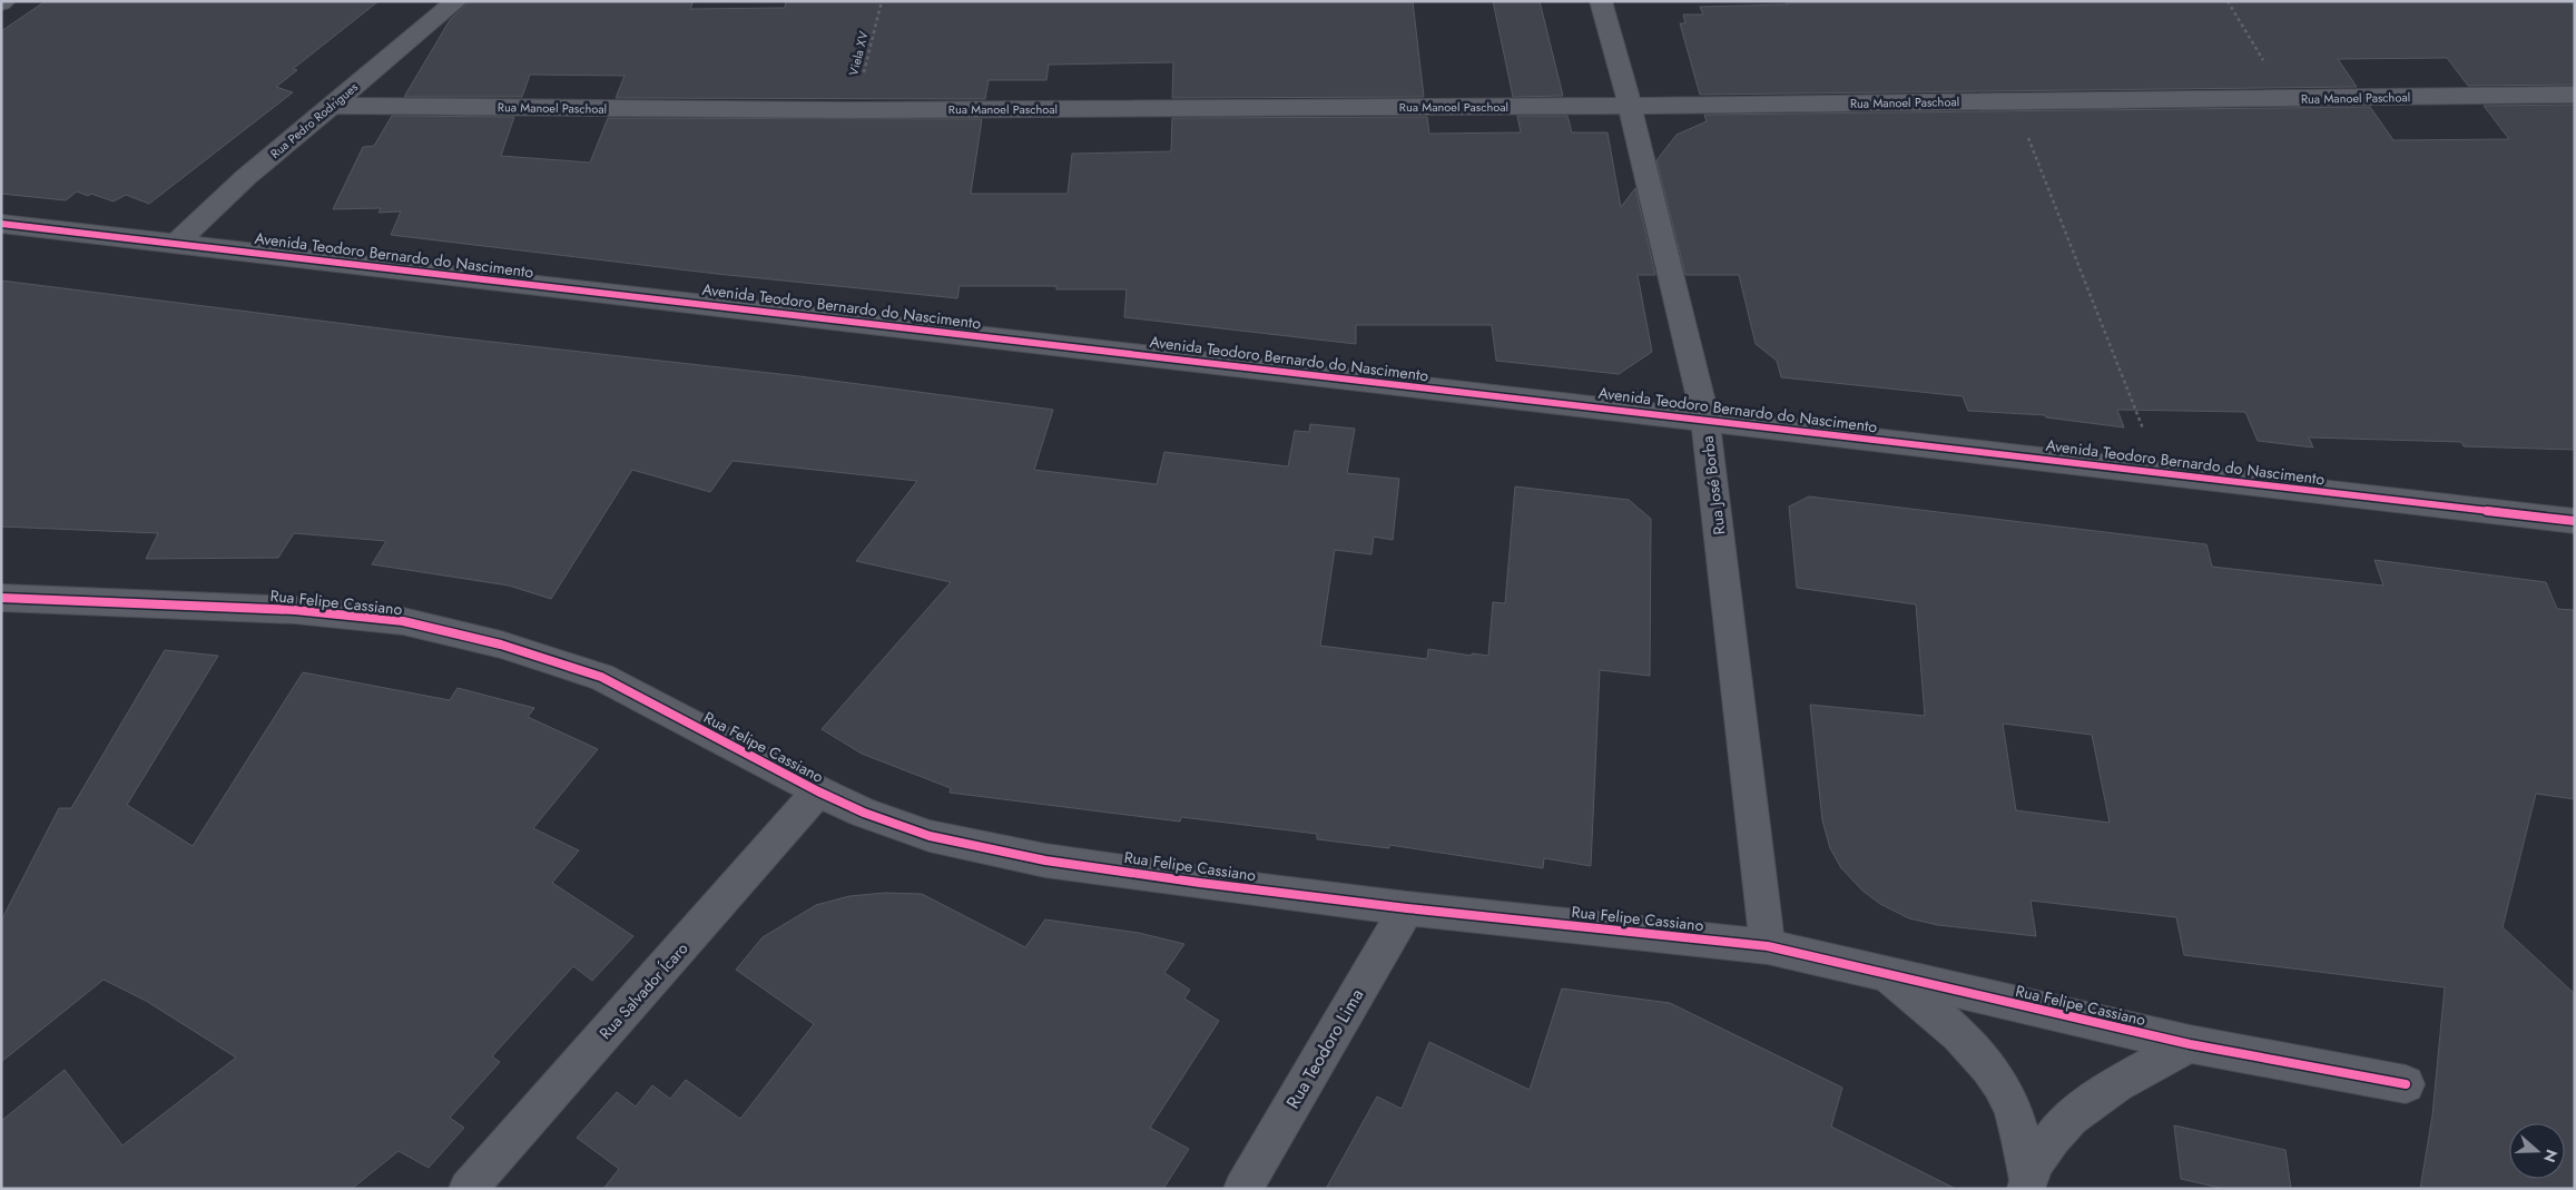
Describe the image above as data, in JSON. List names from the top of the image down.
{
  "streets": {
    "street": [
      "Rua Manoel Paschoal",
      "Rua Pedro Rodrigues",
      "Avenida Teodoro Bernardo do Nascimento",
      "Rua José Borba",
      "Rua Felipe Cassiano",
      "Rua Salvador Ícaro",
      "Rua Teodoro Lima"
    ],
    "path": ["Viela XV"]
  },
  "crossings": [
    ["Viela XV", "Rua Manoel Paschoal"],
    ["Rua Manoel Paschoal", "Rua Pedro Rodrigues"],
    ["Rua Manoel Paschoal", "Rua José Borba"],
    ["Rua Pedro Rodrigues", "Avenida Teodoro Bernardo do Nascimento"],
    ["Avenida Teodoro Bernardo do Nascimento", "Rua José Borba"],
    ["Rua José Borba", "Rua Felipe Cassiano"],
    ["Rua Felipe Cassiano", "Rua Salvador Ícaro"],
    ["Rua Felipe Cassiano", "Rua Teodoro Lima"]
  ],
  "north": "right"
}
